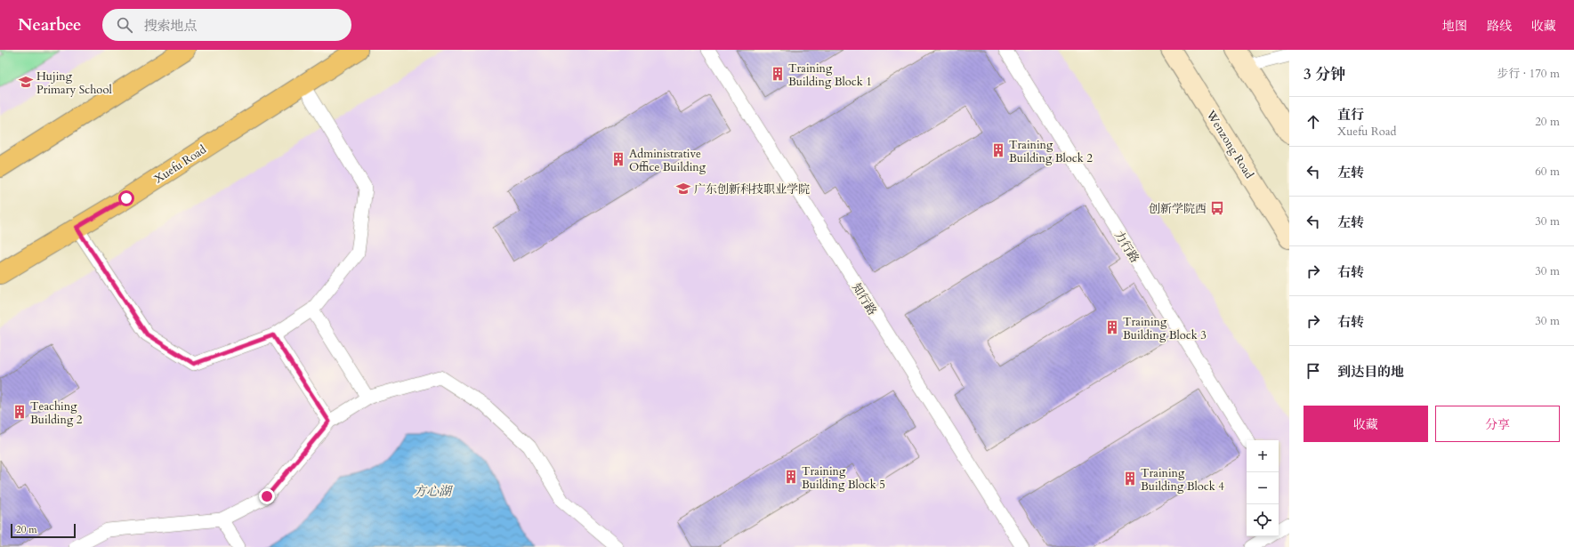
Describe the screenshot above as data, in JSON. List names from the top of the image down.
{
  "streets": {
    "main road": ["Xuefu Road"],
    "street": ["Wenzong Road"],
    "lane": ["力行路", "知行路"]
  },
  "water": ["方心湖"],
  "places": {
    "building": [
      "Training Building Block 1",
      "Training Building Block 2",
      "Administrative Office Building",
      "Training Building Block 3",
      "Teaching Building 2",
      "Training Building Block 5",
      "Training Building Block 4"
    ],
    "school or university": ["Hujing Primary School", "广东创新科技职业学院"],
    "bus stop": ["创新学院西"]
  },
  "scale_bar": "20 m",
  "page": {
    "header": "Nearbee",
    "search": "搜索地点",
    "nav": ["地图", "路线", "收藏"],
    "heading": ["3 分钟", "步行 · 170 m"],
    "list": [
      ["直行", "Xuefu Road", "20 m"],
      ["左转", "60 m"],
      ["左转", "30 m"],
      ["右转", "30 m"],
      ["右转", "30 m"],
      "到达目的地"
    ],
    "buttons": ["收藏", "分享"],
    "map_buttons": ["+", "−"],
    "scale": "20 m"
  }
}
